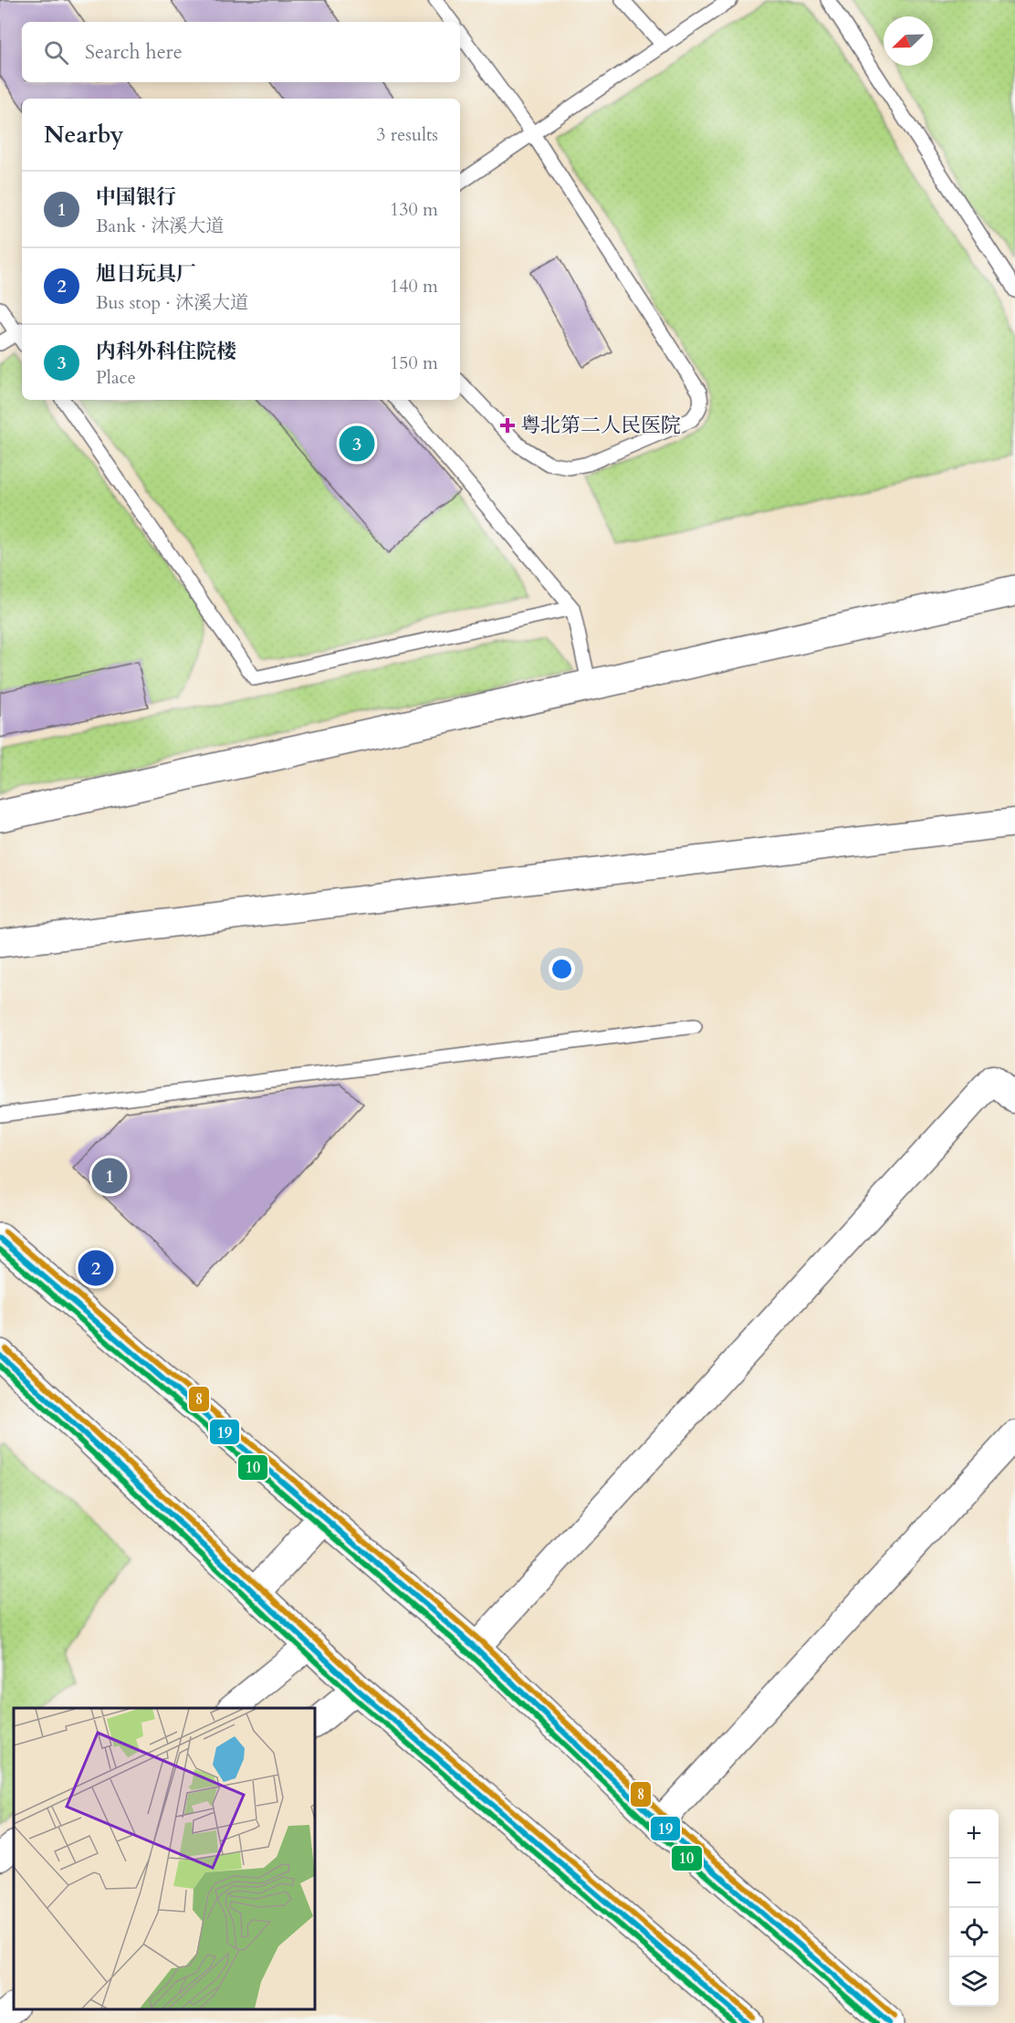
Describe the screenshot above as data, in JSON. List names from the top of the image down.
{
  "places": {
    "health": ["粤北第二人民医院"]
  },
  "lines": ["transit line 8", "transit line 19", "transit line 10"],
  "north": "bottom left",
  "page": {
    "search": "Search here",
    "heading": ["Nearby", "3 results"],
    "list": [
      {
        "mark": "1",
        "name": "中国银行",
        "note": "Bank · 沐溪大道",
        "value": "130 m"
      },
      {
        "mark": "2",
        "name": "旭日玩具厂",
        "note": "Bus stop · 沐溪大道",
        "value": "140 m"
      },
      {
        "mark": "3",
        "name": "内科外科住院楼",
        "note": "Place",
        "value": "150 m"
      }
    ],
    "pins": ["3", "1", "2"],
    "map_buttons": ["+", "−"]
  }
}
